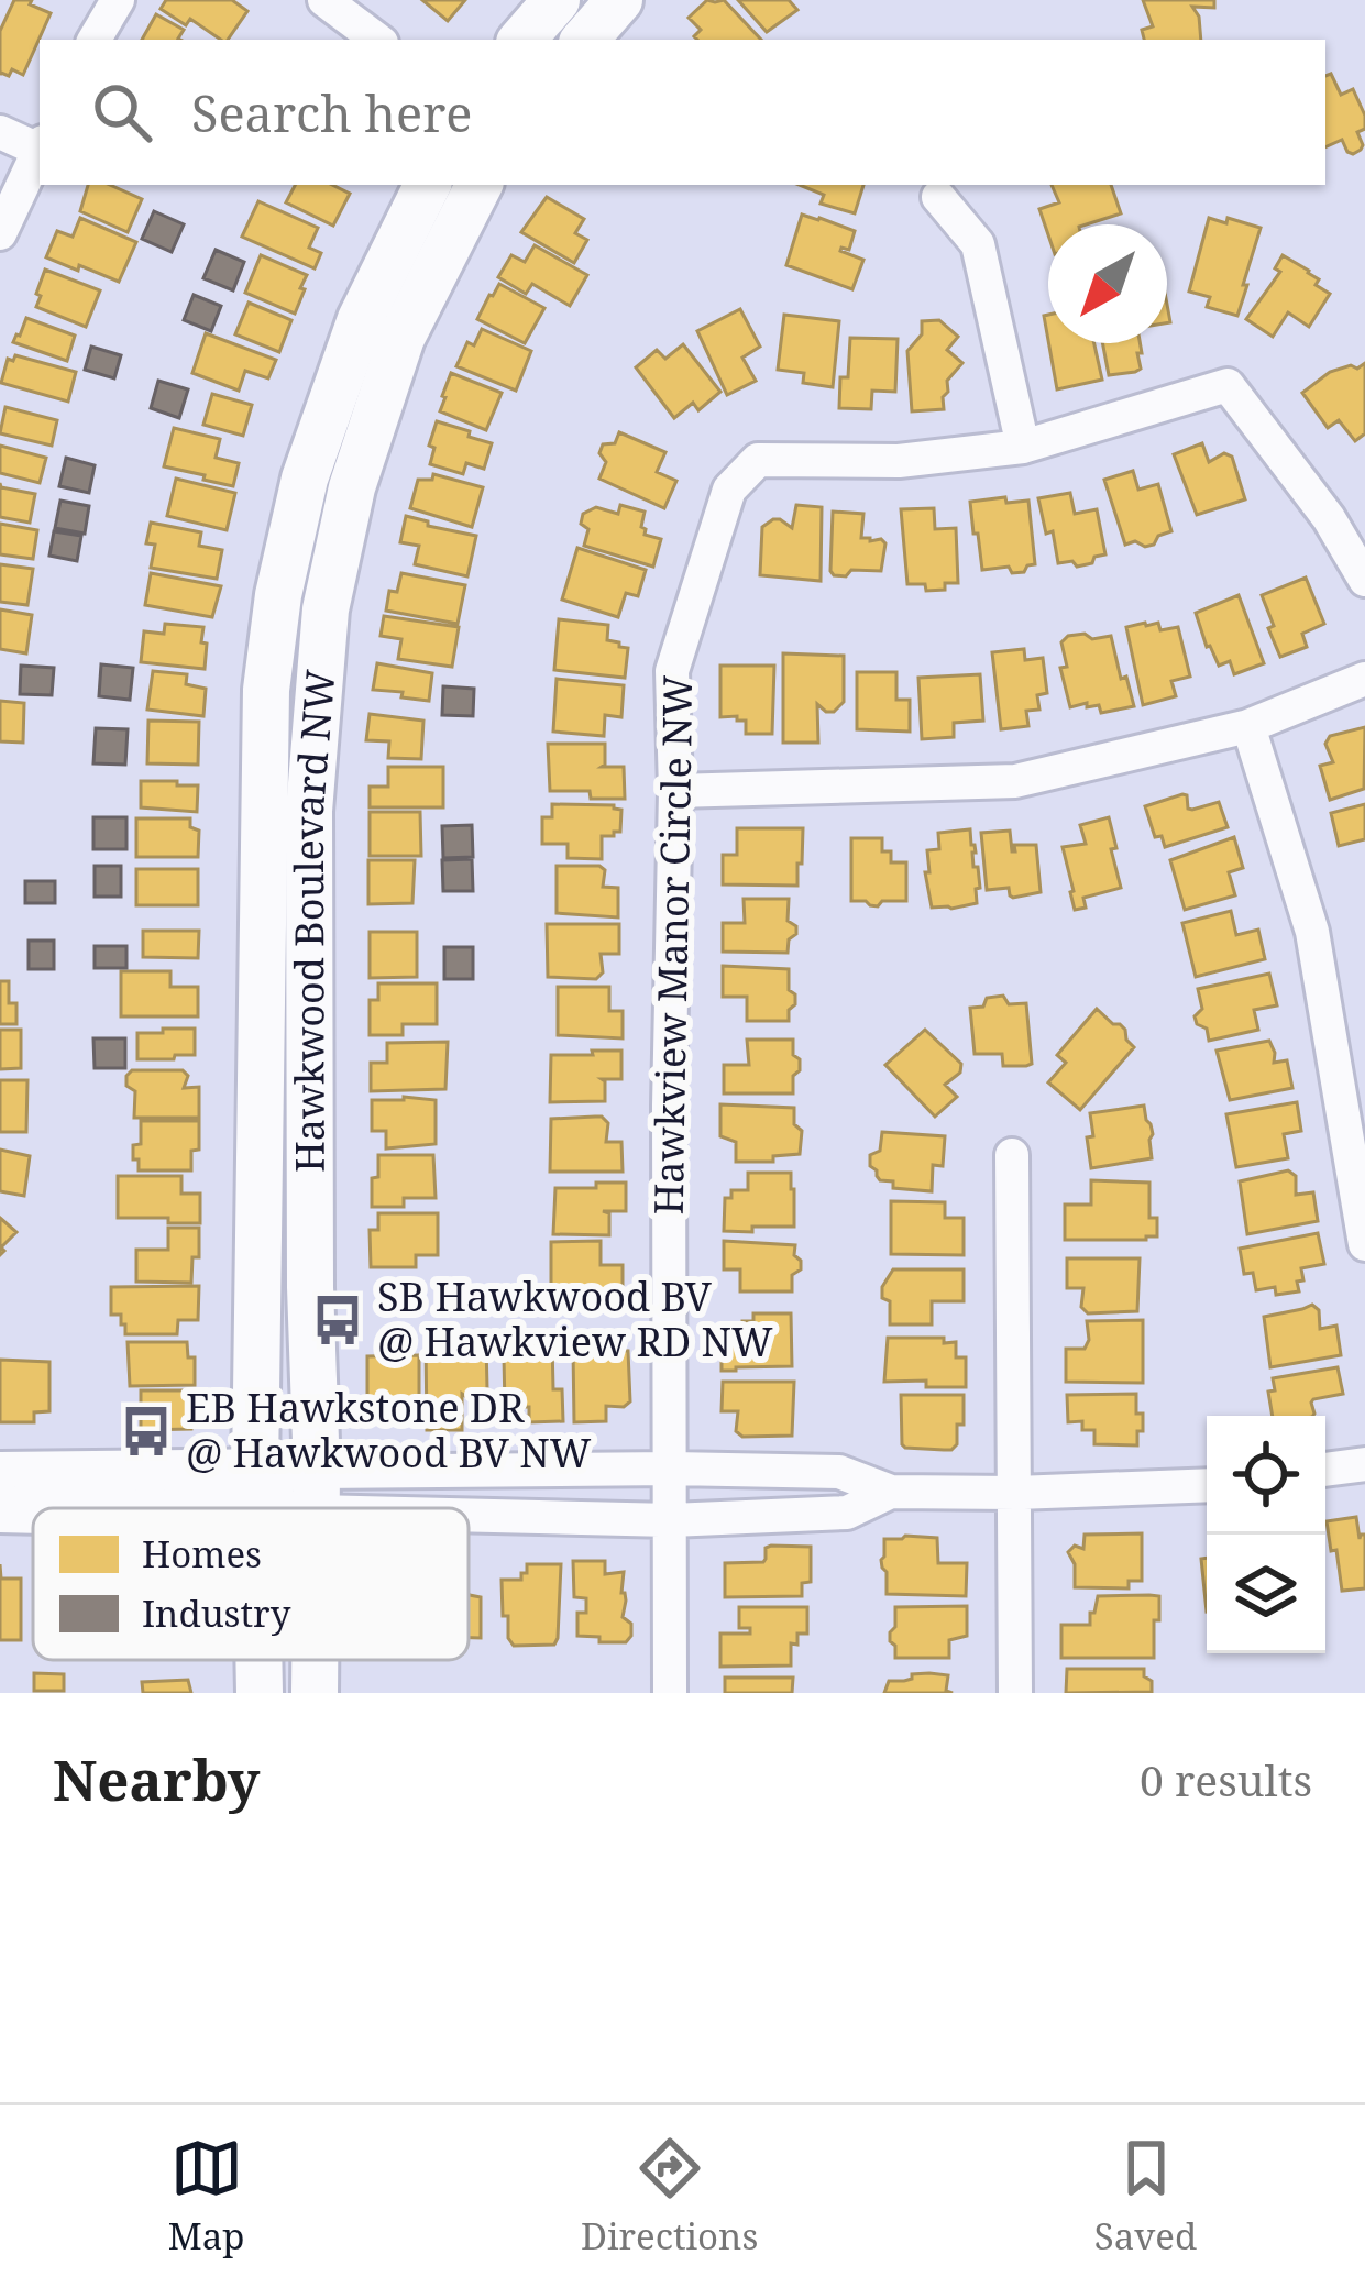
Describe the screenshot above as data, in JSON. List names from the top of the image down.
{
  "streets": {
    "street": ["Hawkwood Boulevard NW", "Hawkview Manor Circle NW"]
  },
  "places": {
    "bus stop": ["SB Hawkwood BV @ Hawkview RD NW", "EB Hawkstone DR @ Hawkwood BV NW"]
  },
  "legend": ["Homes", "Industry"],
  "north": "bottom left",
  "page": {
    "search": "Search here",
    "heading": ["Nearby", "0 results"],
    "nav": ["Map", "Directions", "Saved"]
  }
}
